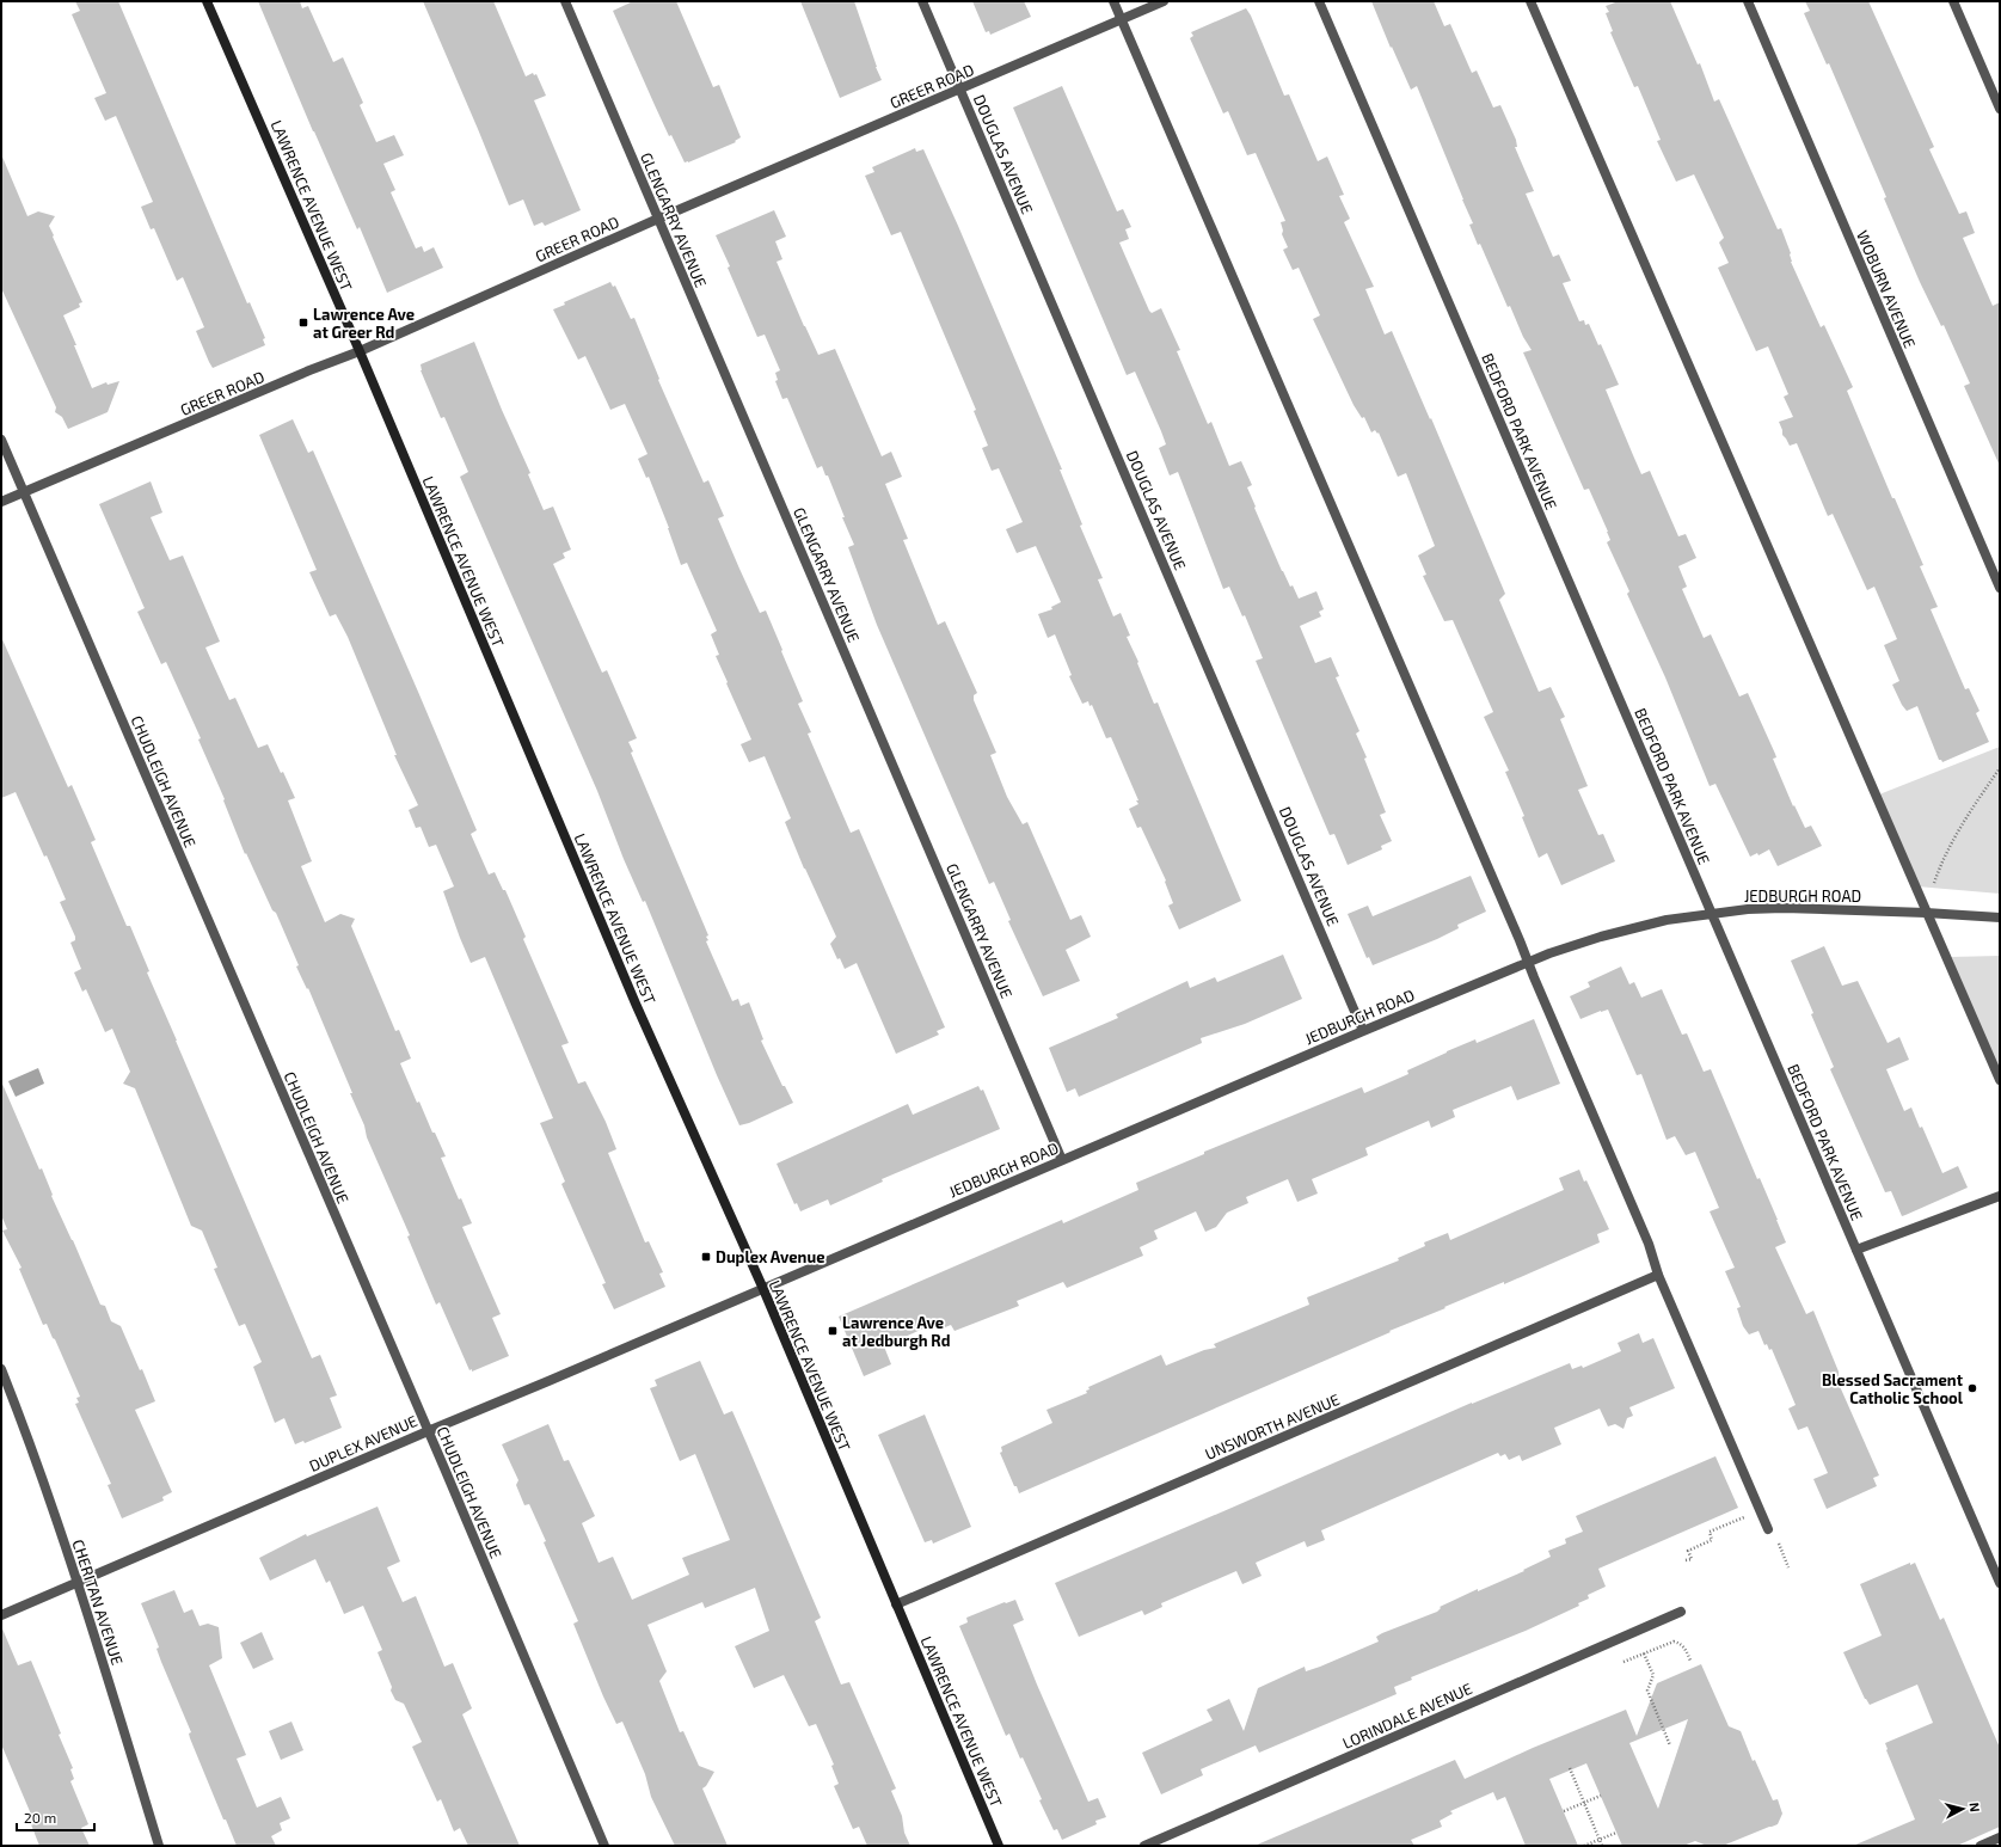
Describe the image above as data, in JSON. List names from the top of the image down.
{
  "streets": {
    "main road": ["LAWRENCE AVENUE WEST"],
    "street": [
      "GREER ROAD",
      "DOUGLAS AVENUE",
      "GLENGARRY AVENUE",
      "WOBURN AVENUE",
      "BEDFORD PARK AVENUE",
      "CHUDLEIGH AVENUE",
      "JEDBURGH ROAD",
      "UNSWORTH AVENUE",
      "DUPLEX AVENUE",
      "CHERITAN AVENUE",
      "LORINDALE AVENUE"
    ]
  },
  "crossings": [
    ["GREER ROAD", "DOUGLAS AVENUE"],
    ["GREER ROAD", "LAWRENCE AVENUE WEST"],
    ["GREER ROAD", "GLENGARRY AVENUE"],
    ["GREER ROAD", "CHUDLEIGH AVENUE"],
    ["DOUGLAS AVENUE", "JEDBURGH ROAD"],
    ["LAWRENCE AVENUE WEST", "JEDBURGH ROAD"],
    ["LAWRENCE AVENUE WEST", "UNSWORTH AVENUE"],
    ["LAWRENCE AVENUE WEST", "DUPLEX AVENUE"],
    ["GLENGARRY AVENUE", "JEDBURGH ROAD"],
    ["BEDFORD PARK AVENUE", "JEDBURGH ROAD"],
    ["CHUDLEIGH AVENUE", "DUPLEX AVENUE"],
    ["JEDBURGH ROAD", "DUPLEX AVENUE"],
    ["DUPLEX AVENUE", "CHERITAN AVENUE"]
  ],
  "places": {
    "transit": ["Lawrence Ave at Greer Rd", "Duplex Avenue", "Lawrence Ave at Jedburgh Rd"],
    "other": ["Blessed Sacrament Catholic School"]
  },
  "scale_bar": "20 m",
  "north": "right"
}
